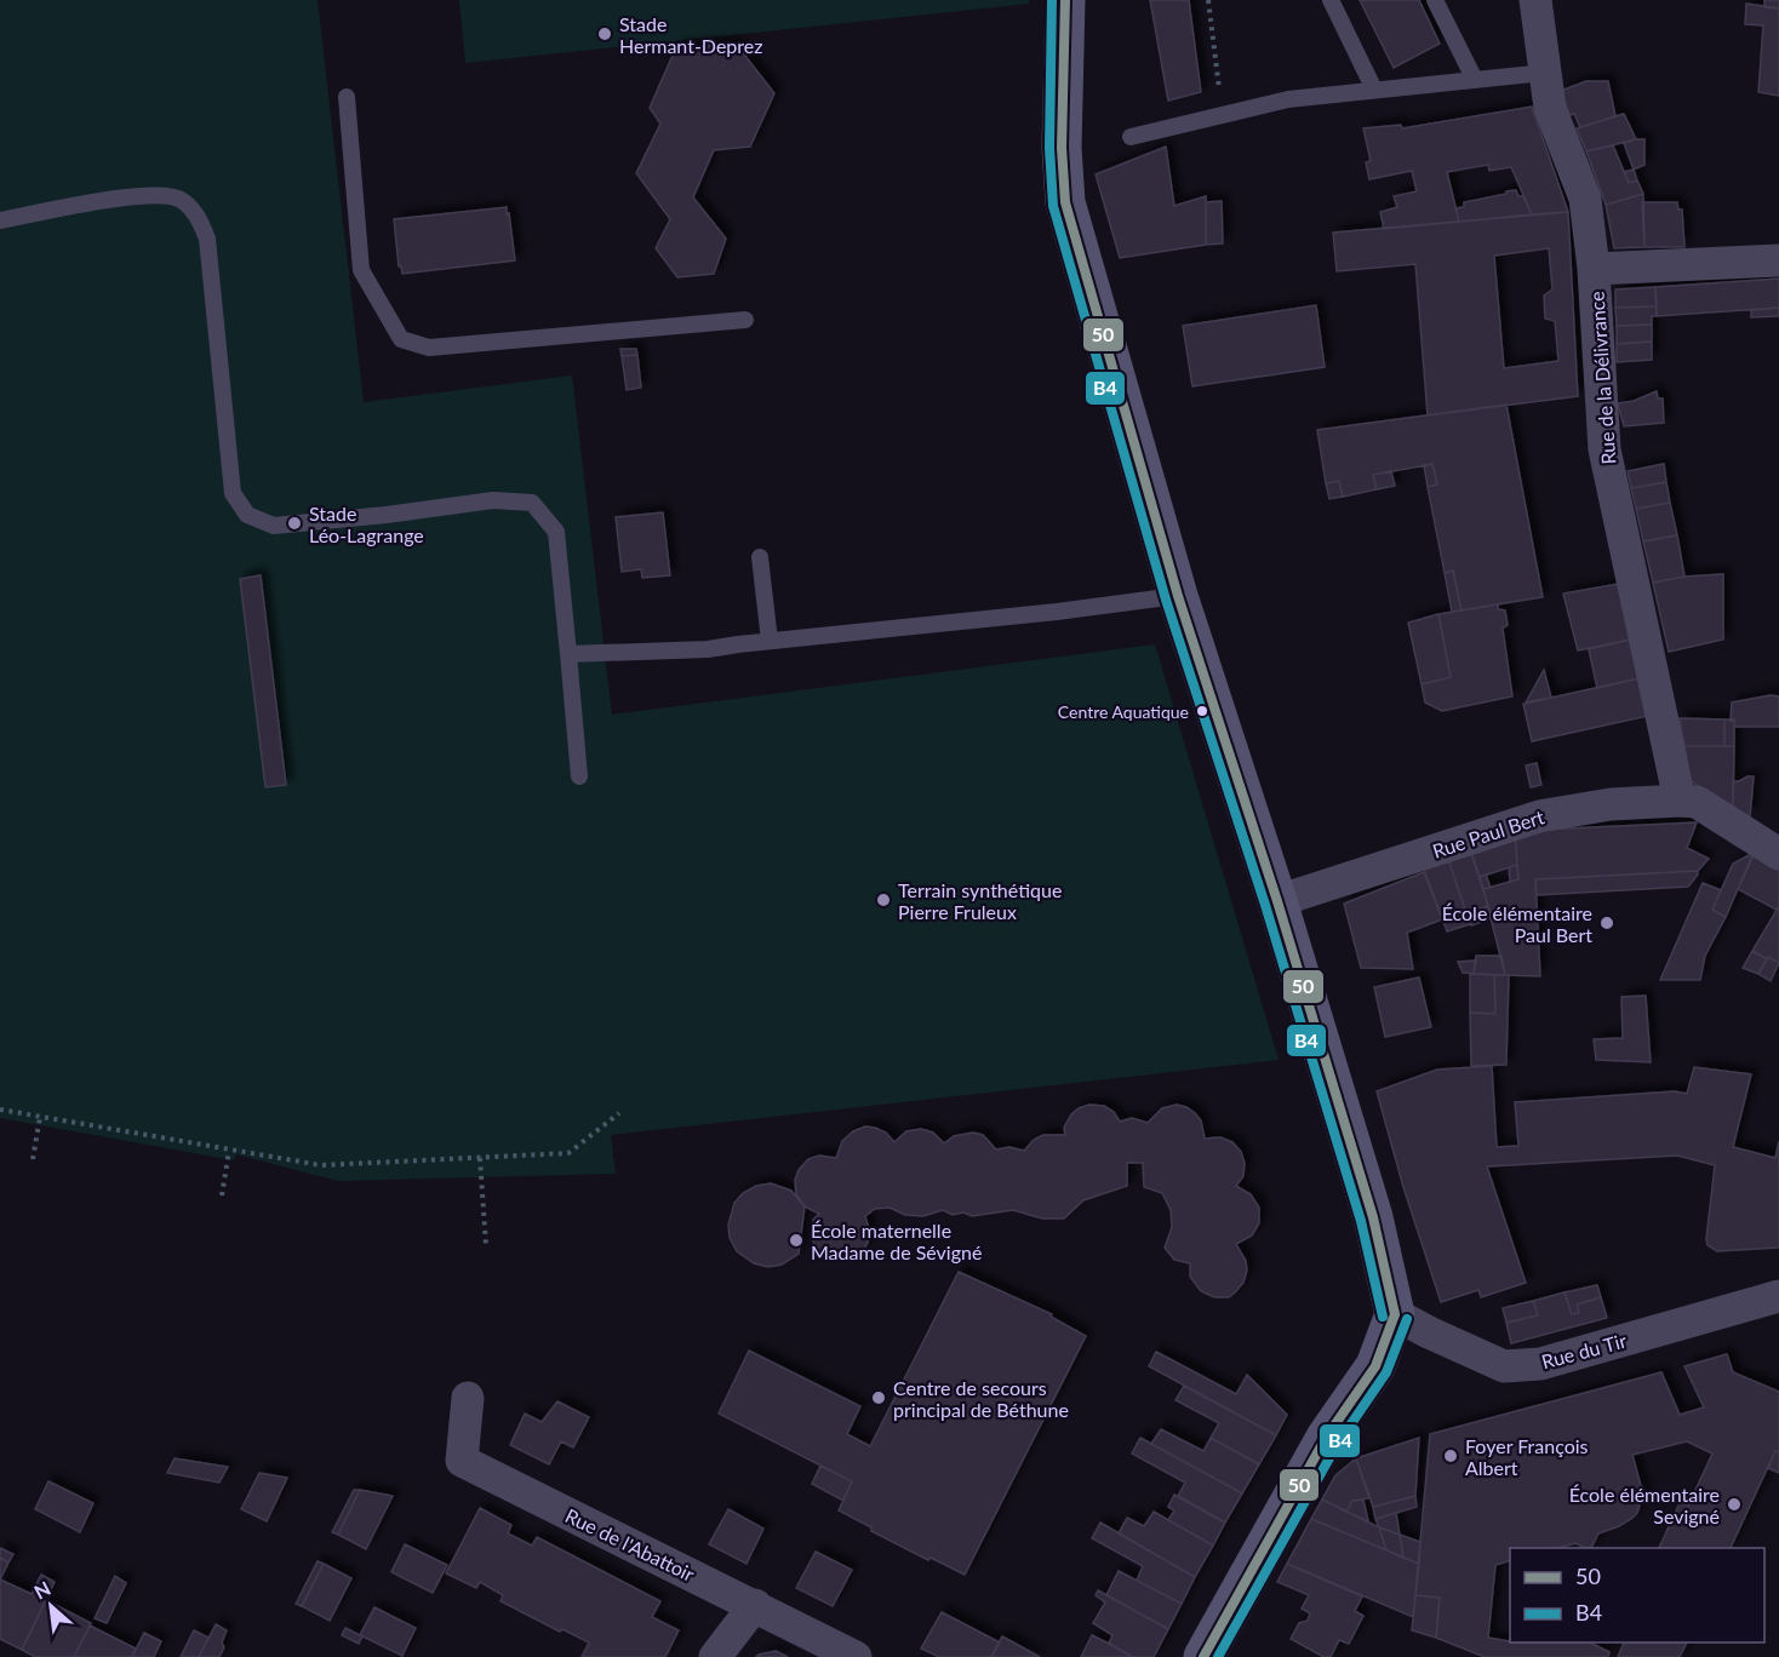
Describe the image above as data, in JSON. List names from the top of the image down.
{
  "streets": {
    "street": [
      "Rue de la Délivrance",
      "Rue Paul Bert",
      "Rue du Tir",
      "Rue de l'Abattoir"
    ]
  },
  "crossings": [
    ["Rue de la Délivrance", "Rue Paul Bert"]
  ],
  "places": [
    "Stade Hermant-Deprez",
    "Stade Léo-Lagrange",
    "Centre Aquatique",
    "Terrain synthétique Pierre Fruleux",
    "École élémentaire Paul Bert",
    "École maternelle Madame de Sévigné",
    "Centre de secours principal de Béthune",
    "Foyer François Albert",
    "École élémentaire Sevigné"
  ],
  "lines": ["transit line 50", "transit line B4"],
  "legend": ["50", "B4"],
  "north": "top left"
}
